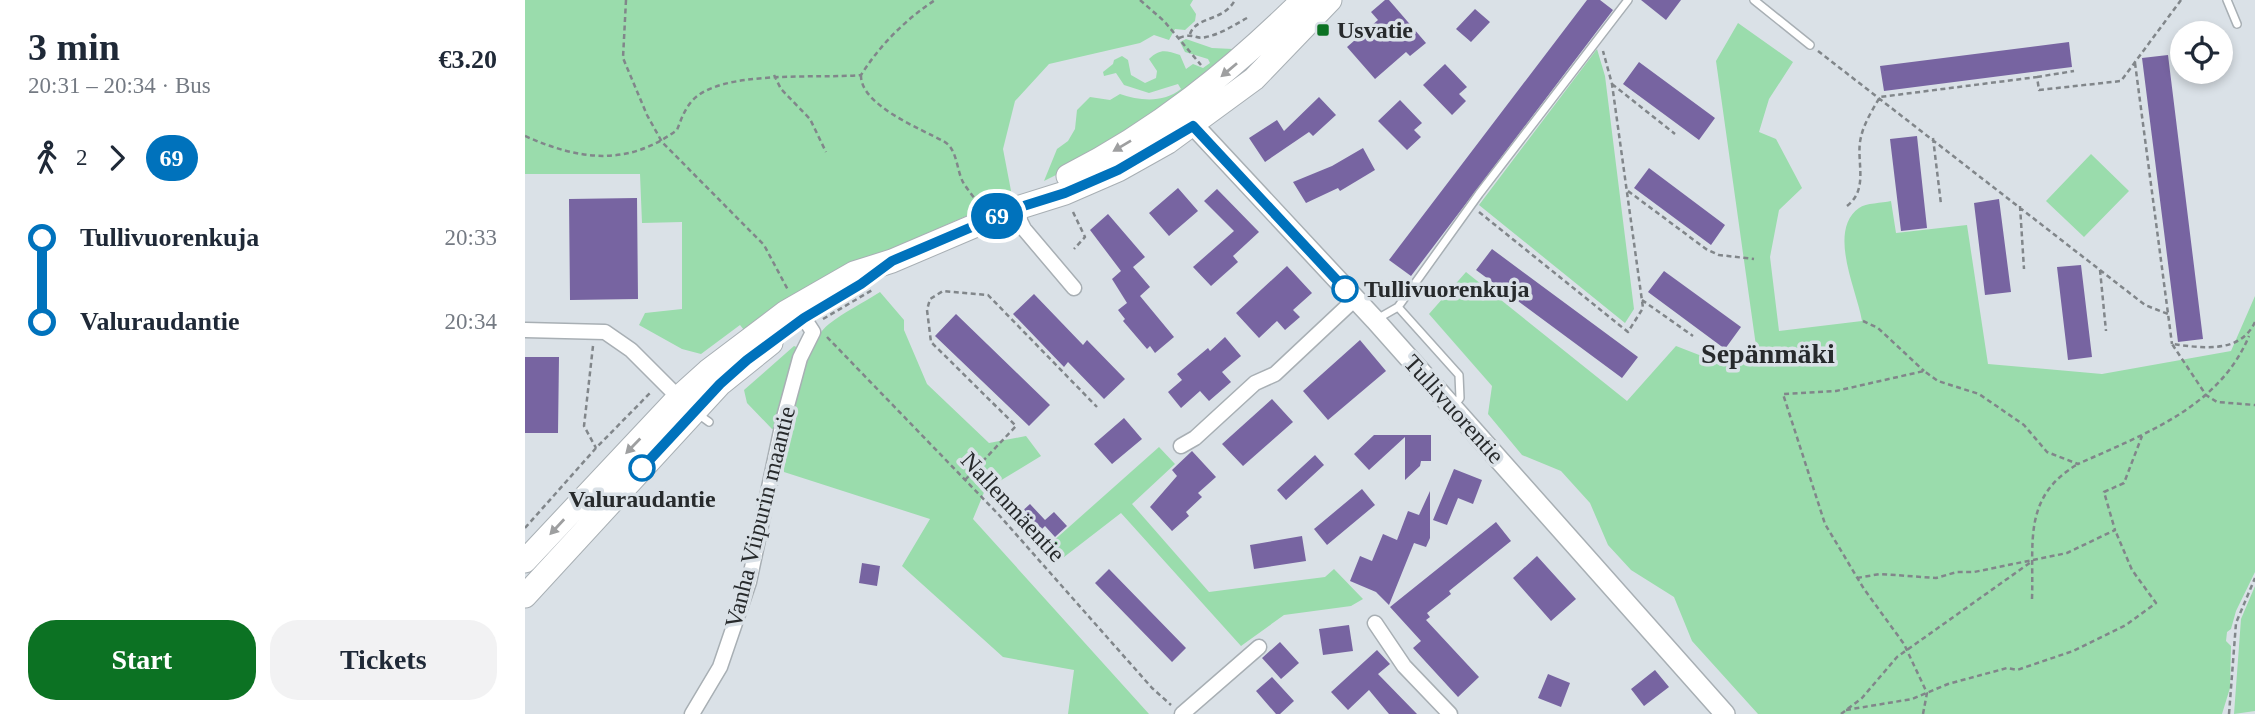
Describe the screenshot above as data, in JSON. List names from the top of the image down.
{
  "streets": {
    "main road": ["Tullivuorentie"],
    "street": ["Vanha Viipurin maantie"],
    "path": ["Nallenmäentie"]
  },
  "crossings": [
    ["Nallenmäentie", "Vanha Viipurin maantie"]
  ],
  "districts": ["Sepänmäki"],
  "places": {
    "transit": ["Usvatie"],
    "other": ["Tullivuorenkuja", "Valuraudantie"]
  },
  "lines": ["bus line 69"],
  "page": {
    "heading": ["3 min", "20:31 – 20:34 · Bus", "€3.20"],
    "on_map": "69",
    "legs": ["2", "69"],
    "list": [
      {
        "name": "Tullivuorenkuja",
        "value": "20:33"
      },
      {
        "name": "Valuraudantie",
        "value": "20:34"
      }
    ],
    "buttons": ["Start", "Tickets"]
  }
}
